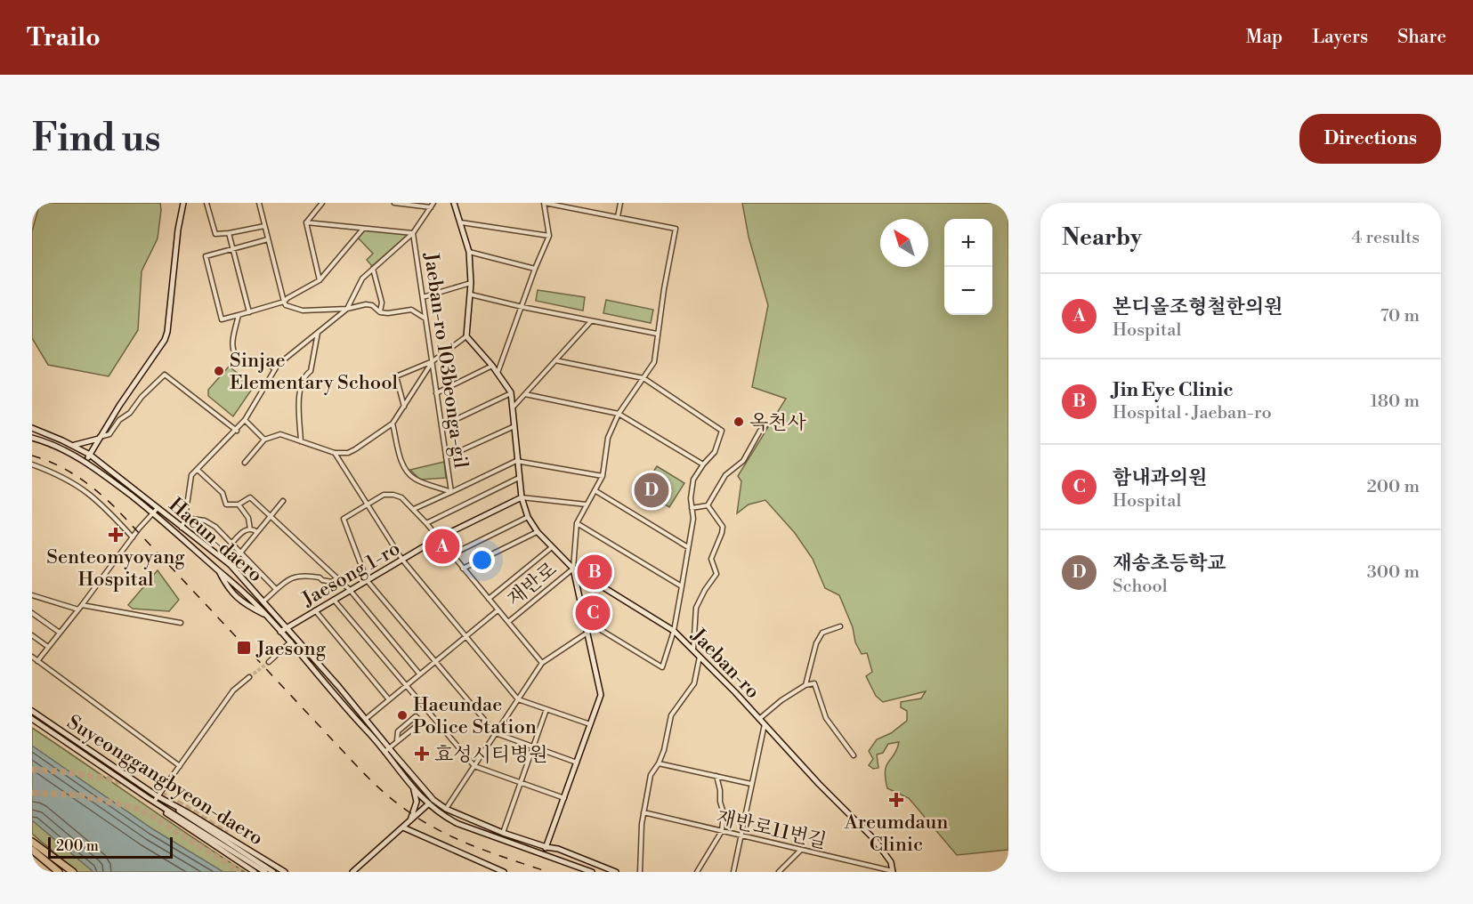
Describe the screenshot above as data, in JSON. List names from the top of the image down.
{
  "streets": {
    "main road": [
      "Haeun-daero",
      "Jaesong 1-ro",
      "Jaeban-ro",
      "Suyeonggangbyeon-daero"
    ],
    "street": ["Jaeban-ro 103beonga-gil", "재반로", "재반로11번길"]
  },
  "crossings": [
    ["Haeun-daero", "Jaesong 1-ro"],
    ["Jaesong 1-ro", "Jaeban-ro"],
    ["재반로", "Jaeban-ro"],
    ["Jaeban-ro", "재반로11번길"]
  ],
  "places": {
    "other": ["Sinjae Elementary School", "옥천사", "Haeundae Police Station"],
    "health": ["Senteomyoyang Hospital", "효성시티병원", "Areumdaun Clinic"],
    "transit": ["Jaesong"]
  },
  "scale_bar": "200 m",
  "north": "top left",
  "page": {
    "header": "Trailo",
    "nav": ["Map", "Layers", "Share"],
    "buttons": "Directions",
    "title": "Find us",
    "heading": ["Nearby", "4 results"],
    "map_buttons": ["+", "−"],
    "list": [
      {
        "mark": "A",
        "name": "본디올조형철한의원",
        "note": "Hospital",
        "value": "70 m"
      },
      {
        "mark": "B",
        "name": "Jin Eye Clinic",
        "note": "Hospital · Jaeban-ro",
        "value": "180 m"
      },
      {
        "mark": "C",
        "name": "함내과의원",
        "note": "Hospital",
        "value": "200 m"
      },
      {
        "mark": "D",
        "name": "재송초등학교",
        "note": "School",
        "value": "300 m"
      }
    ],
    "pins": [
      "D",
      "A",
      "B",
      "C"
    ],
    "scale": "200 m"
  }
}
